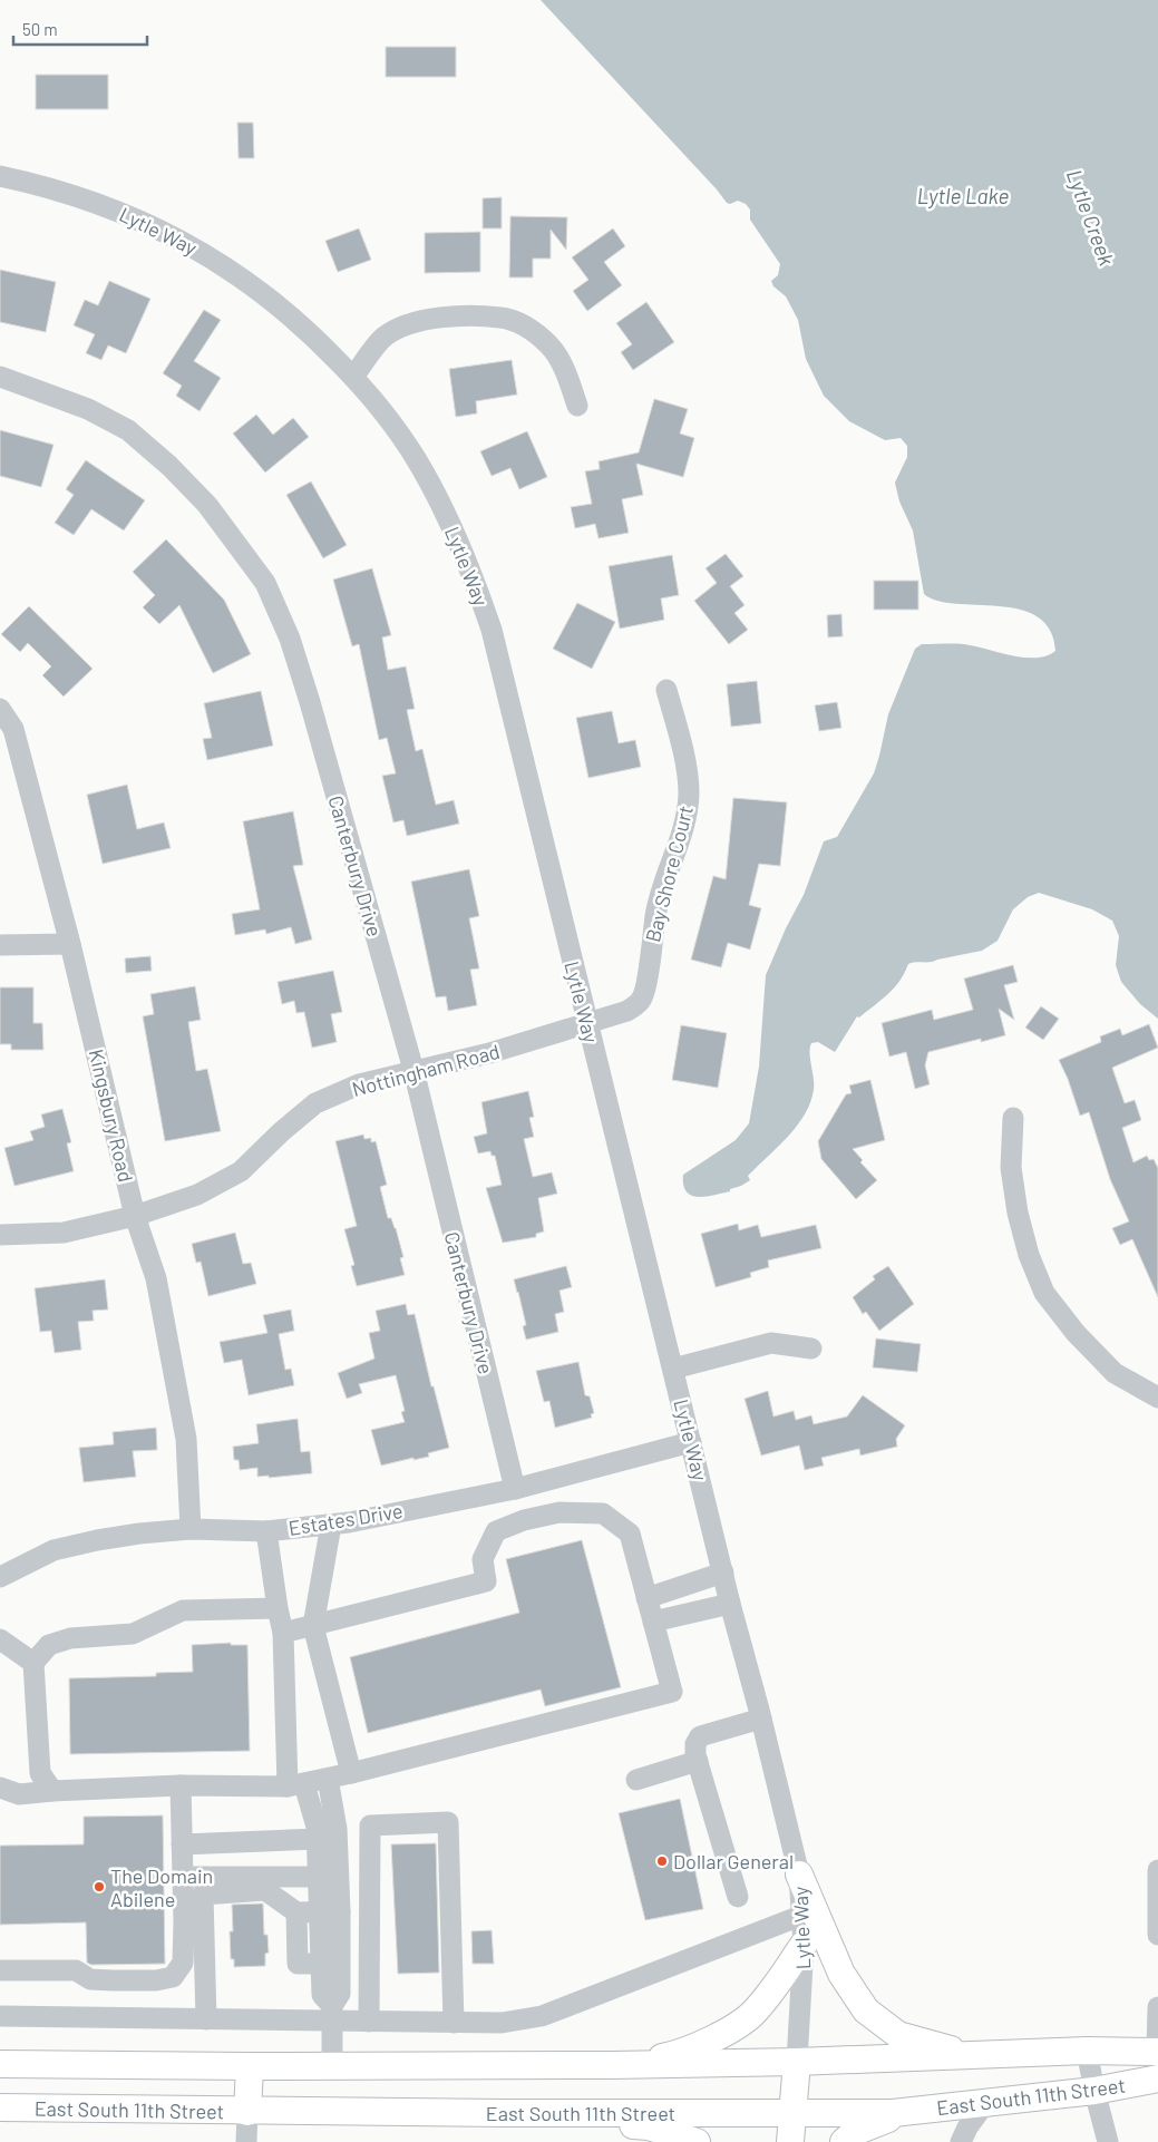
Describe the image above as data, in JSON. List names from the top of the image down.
{
  "streets": {
    "main road": ["East South 11th Street"],
    "street": [
      "Lytle Way",
      "Canterbury Drive",
      "Bay Shore Court",
      "Nottingham Road",
      "Kingsbury Road",
      "Estates Drive"
    ]
  },
  "crossings": [
    ["Lytle Way", "Bay Shore Court"],
    ["Lytle Way", "Nottingham Road"],
    ["Lytle Way", "Estates Drive"],
    ["Lytle Way", "East South 11th Street"],
    ["Canterbury Drive", "Nottingham Road"],
    ["Canterbury Drive", "Estates Drive"],
    ["Bay Shore Court", "Nottingham Road"],
    ["Nottingham Road", "Kingsbury Road"],
    ["Kingsbury Road", "Estates Drive"]
  ],
  "water": ["Lytle Lake", "Lytle Creek"],
  "places": ["Dollar General", "The Domain Abilene"],
  "scale_bar": "50 m"
}
